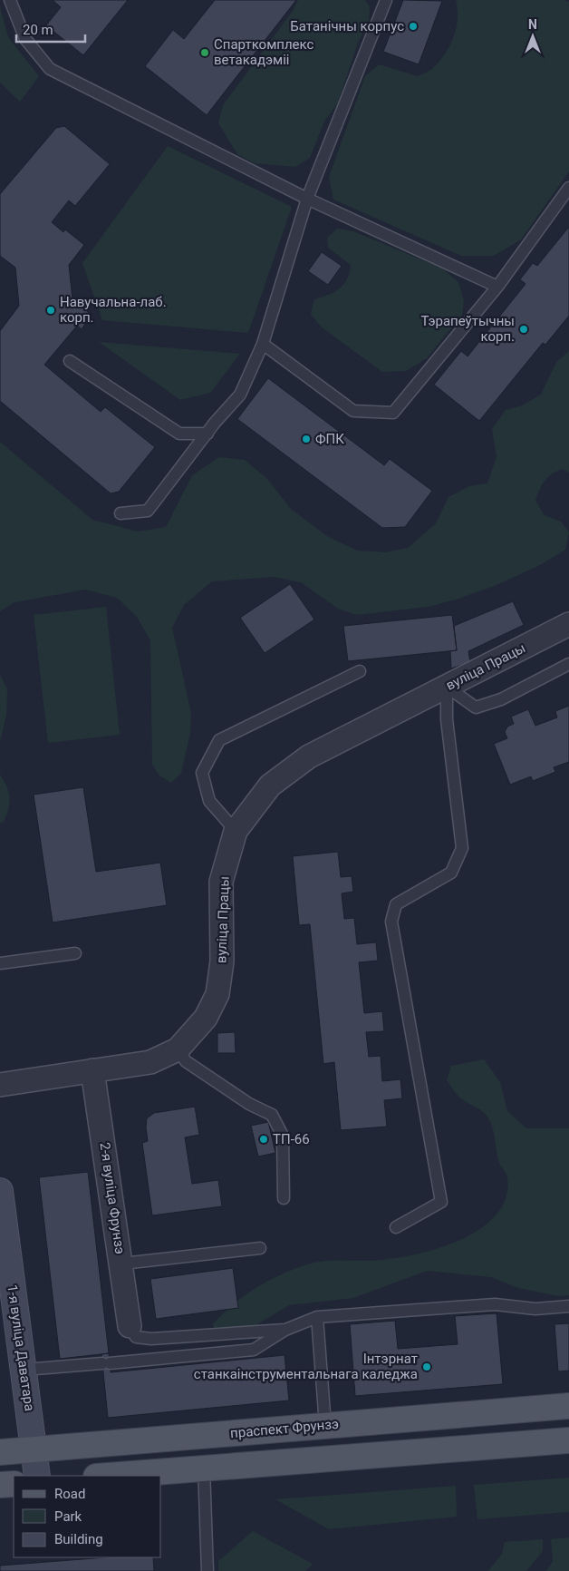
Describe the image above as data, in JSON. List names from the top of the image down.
{
  "streets": {
    "main road": ["праспект Фрунзэ"],
    "street": ["вуліца Працы", "2-я вуліца Фрунзэ", "1-я вуліца Даватара"]
  },
  "crossings": [
    ["вуліца Працы", "2-я вуліца Фрунзэ"],
    ["1-я вуліца Даватара", "праспект Фрунзэ"]
  ],
  "places": [
    "Батанічны корпус",
    "Спарткомплекс ветакадэміі",
    "Навучальна-лаб. корп.",
    "Тэрапеўтычны корп.",
    "ФПК",
    "ТП-66",
    "Інтэрнат станкаінструментальнага каледжа"
  ],
  "legend": ["Road", "Park", "Building"],
  "scale_bar": "20 m",
  "north": "top"
}
